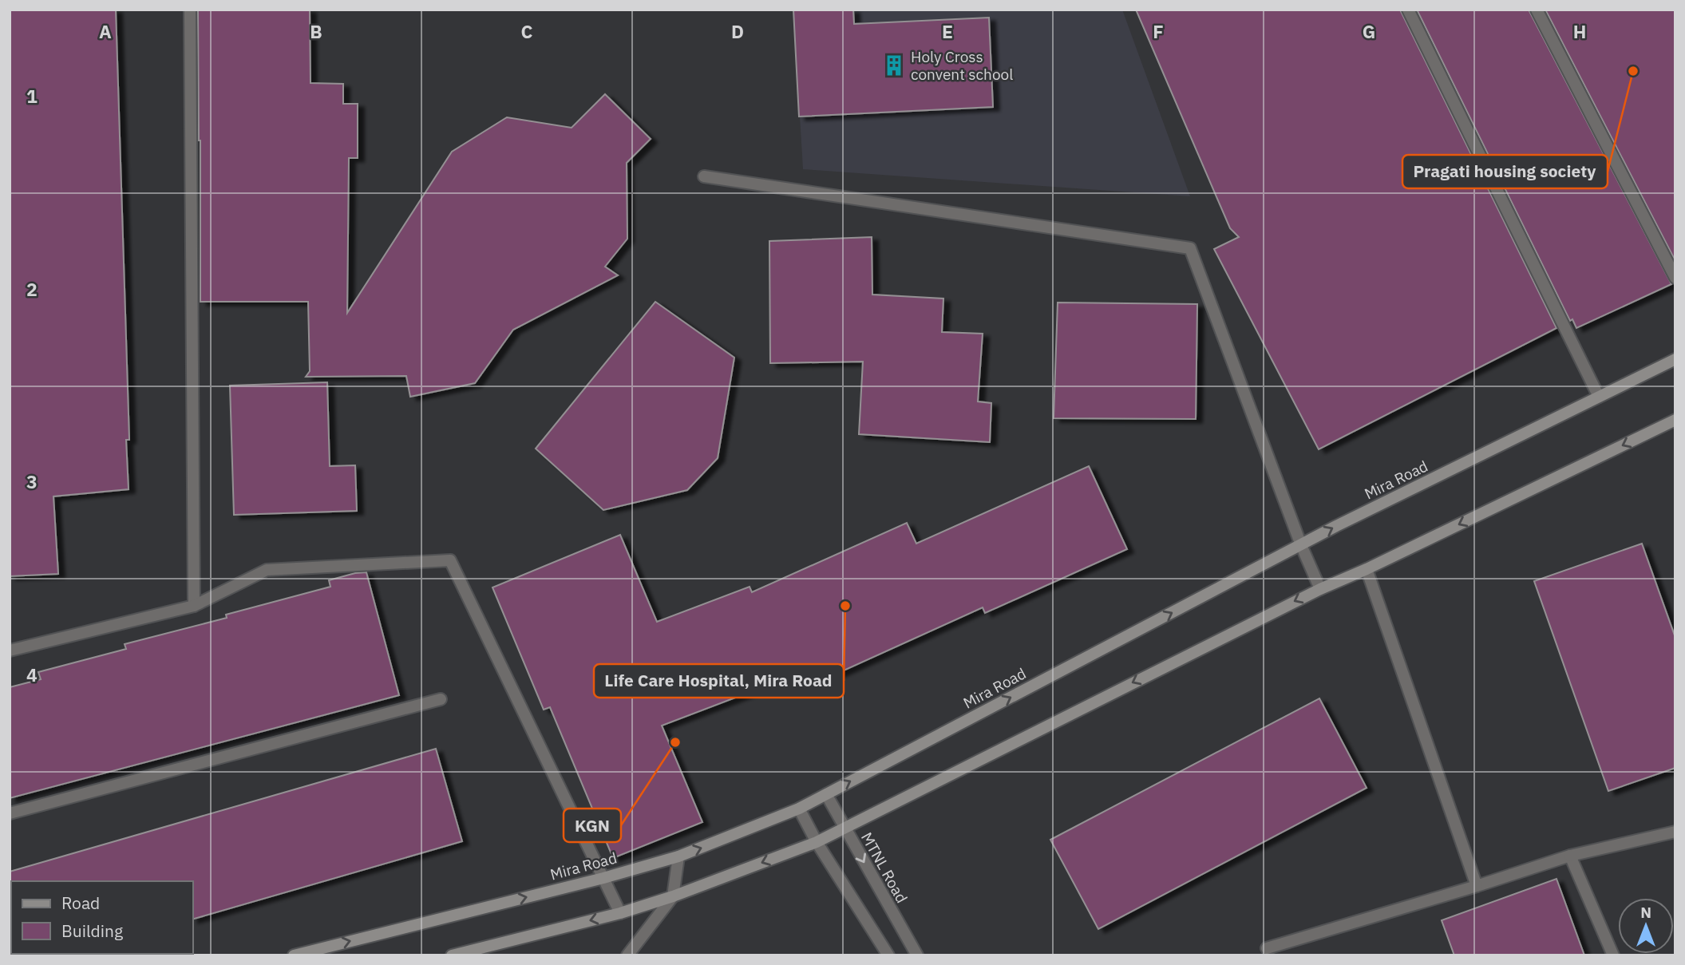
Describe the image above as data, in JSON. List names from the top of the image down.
{
  "streets": {
    "main road": ["Mira Road"],
    "street": ["MTNL Road"]
  },
  "crossings": [
    ["Mira Road", "MTNL Road"]
  ],
  "places": {
    "building": ["Holy Cross convent school"],
    "other": ["Pragati housing society", "Life Care Hospital, Mira Road", "KGN"]
  },
  "legend": ["Road", "Building"],
  "north": "top",
  "grid": {
    "columns": [
      "A",
      "B",
      "C",
      "D",
      "E",
      "F",
      "G",
      "H"
    ],
    "rows": [
      "1",
      "2",
      "3",
      "4"
    ]
  }
}
